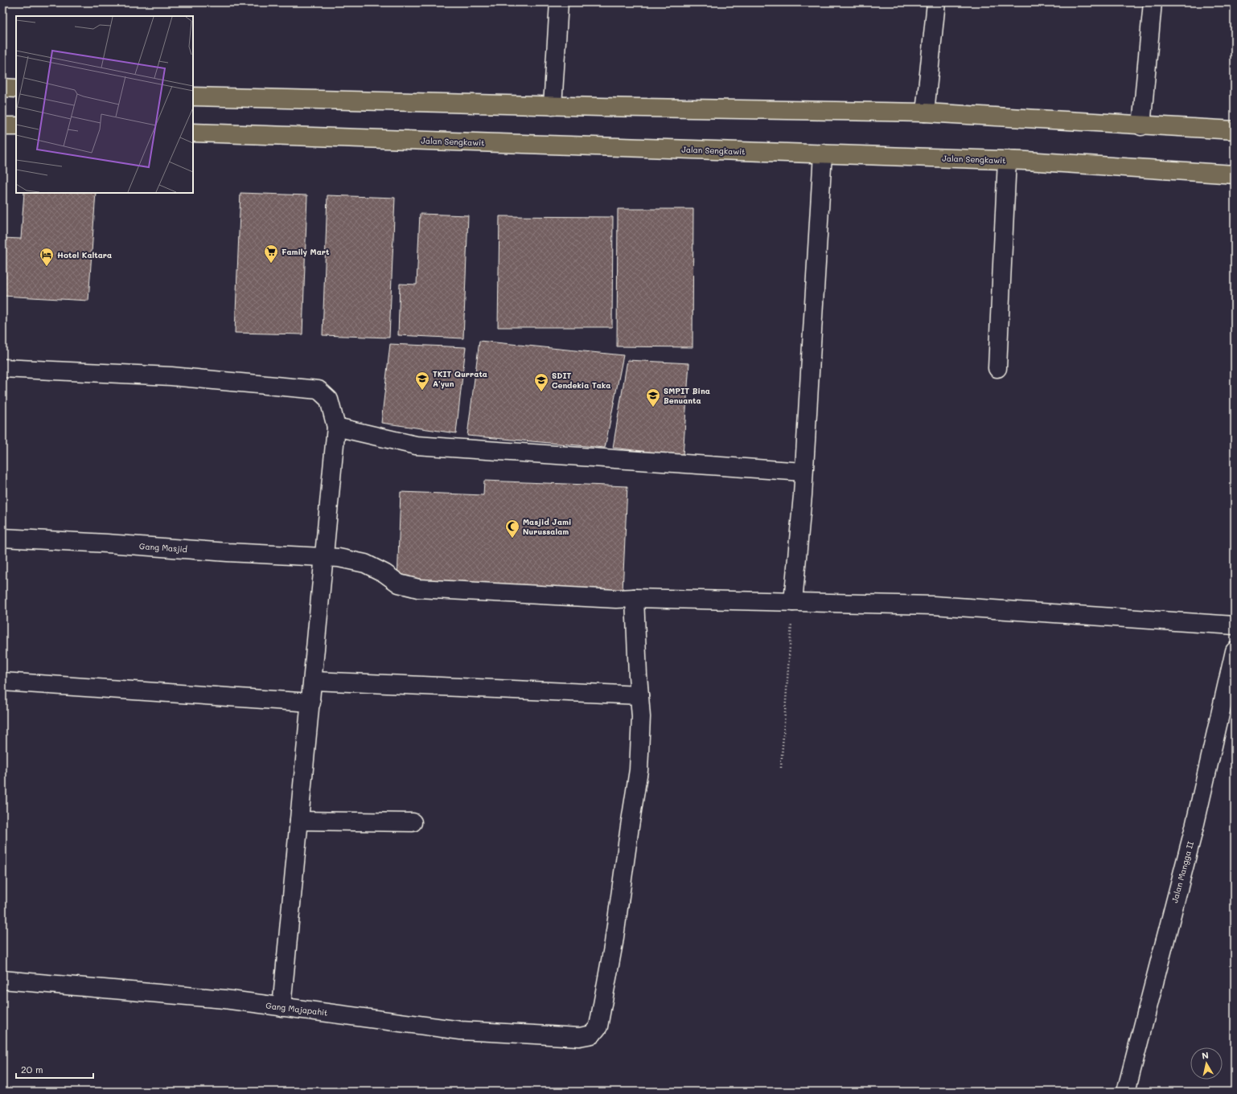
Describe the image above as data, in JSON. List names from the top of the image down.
{
  "streets": {
    "highway": ["Jalan Sengkawit"],
    "street": ["Gang Masjid", "Jalan Mangga II", "Gang Majapahit"]
  },
  "places": {
    "supermarket": ["Family Mart"],
    "hotel": ["Hotel Kaltara"],
    "school or university": ["TKIT Qurrata A'yun", "SDIT Cendekia Taka", "SMPIT Bina Benuanta"],
    "mosque": ["Masjid Jami Nurussalam"]
  },
  "scale_bar": "20 m",
  "north": "top"
}
